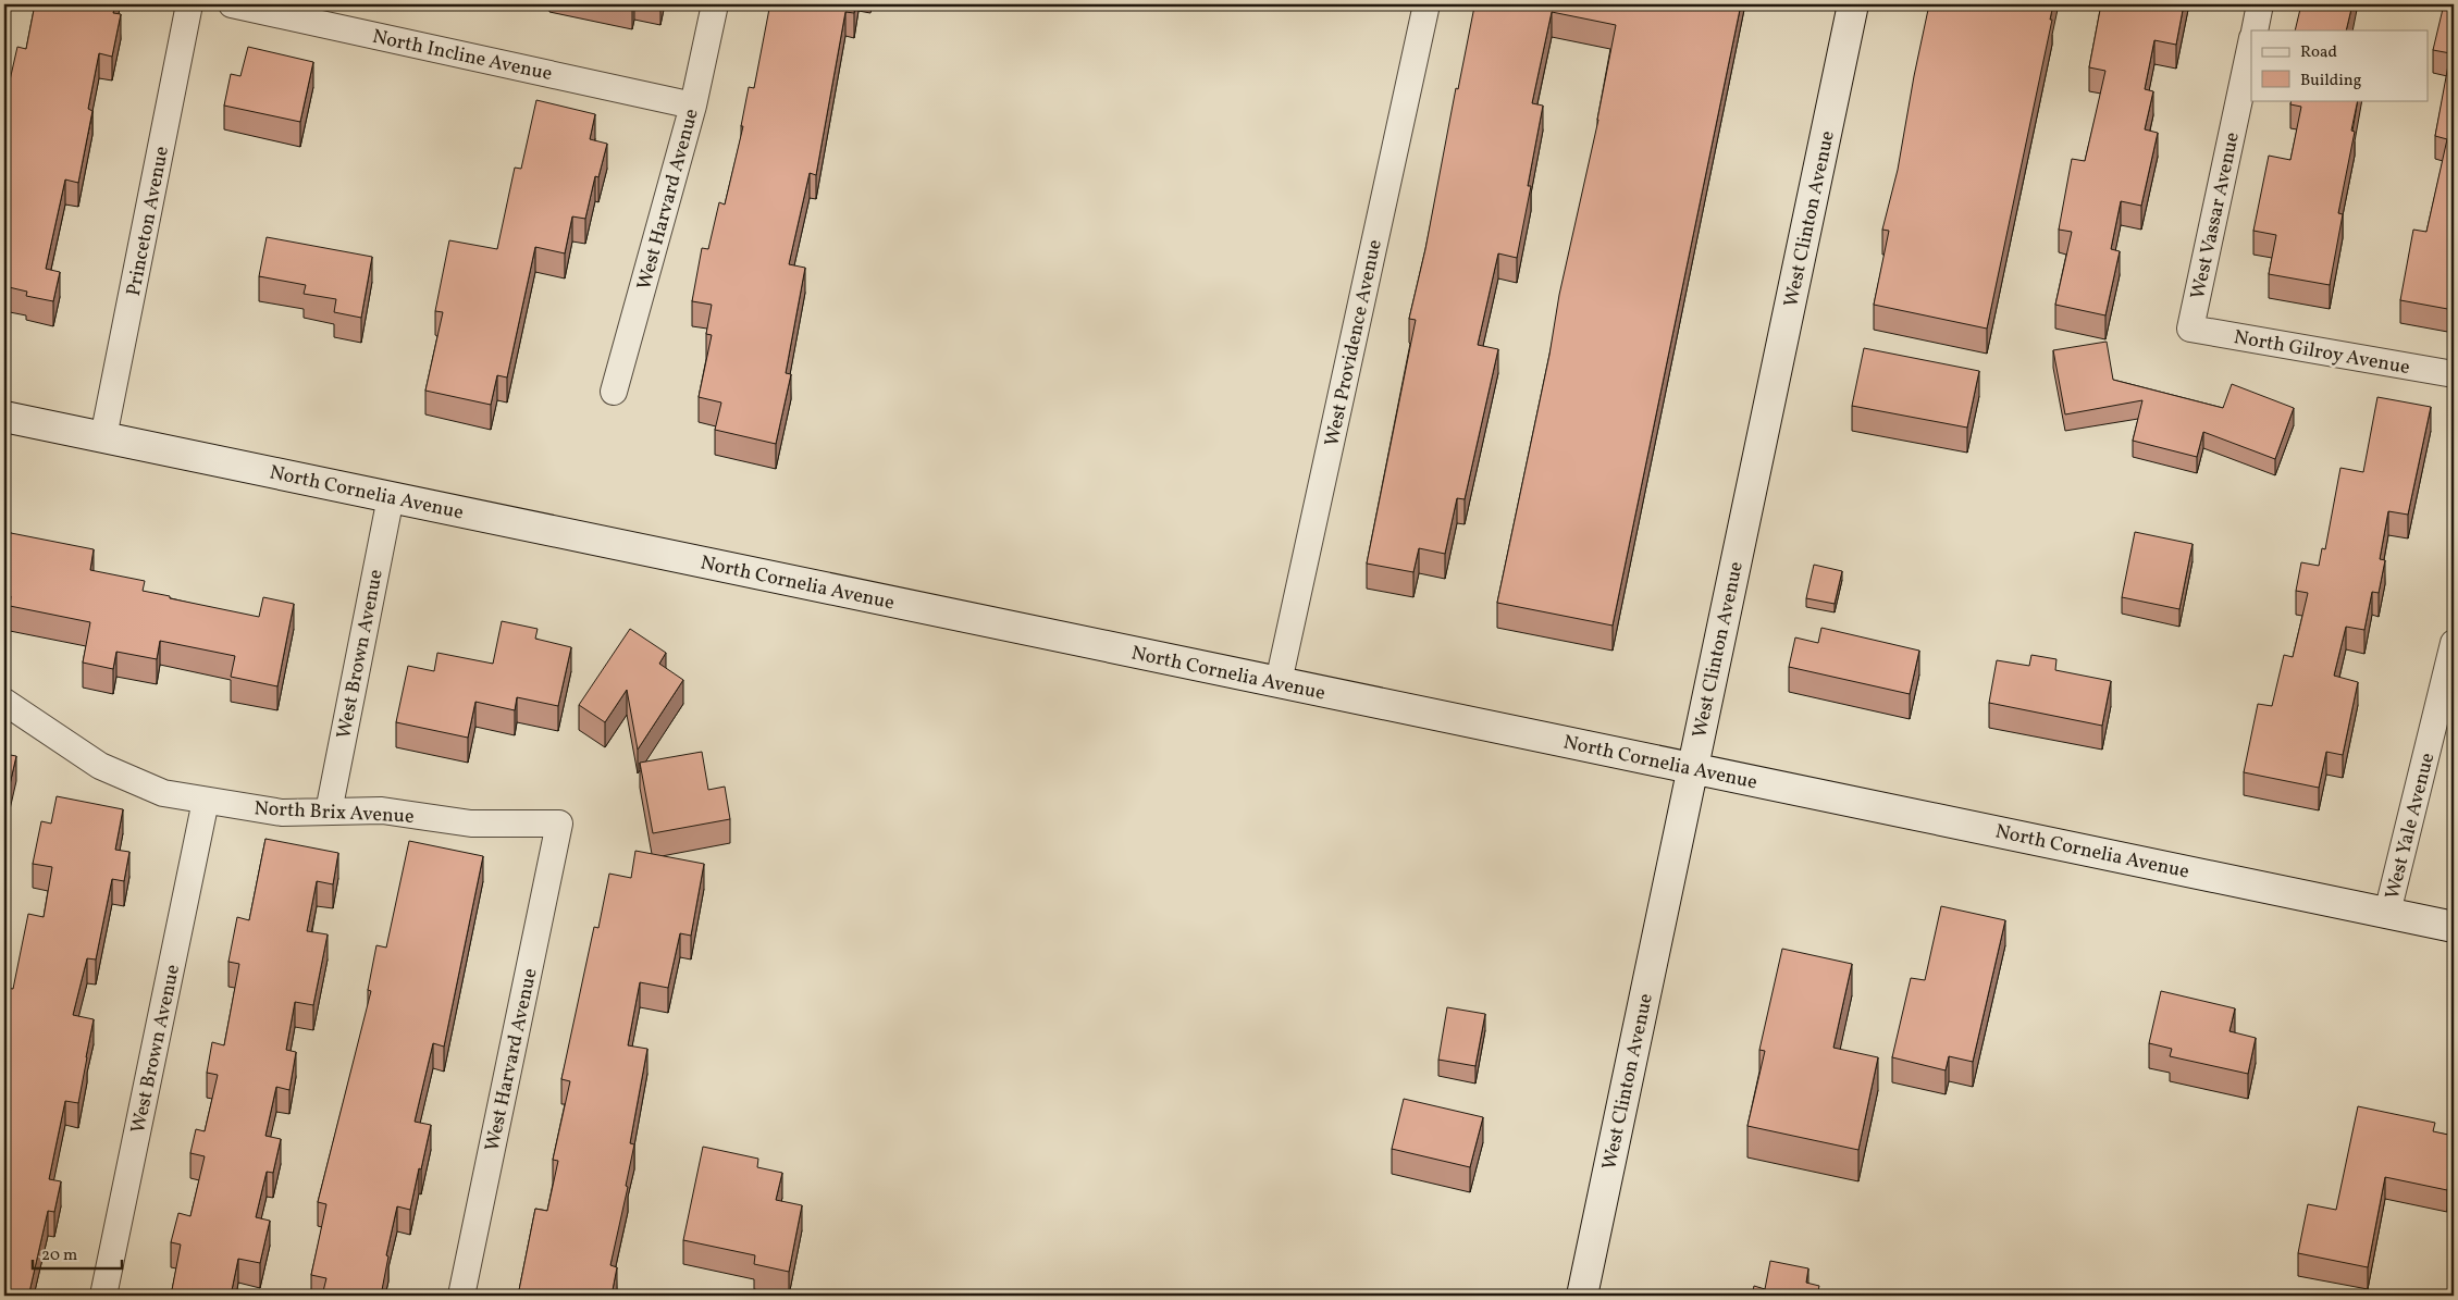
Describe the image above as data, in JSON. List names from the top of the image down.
{
  "streets": {
    "street": [
      "North Incline Avenue",
      "West Harvard Avenue",
      "West Vassar Avenue",
      "West Clinton Avenue",
      "Princeton Avenue",
      "West Providence Avenue",
      "North Gilroy Avenue",
      "North Cornelia Avenue",
      "West Brown Avenue",
      "North Brix Avenue",
      "West Yale Avenue"
    ]
  },
  "crossings": [
    ["North Incline Avenue", "West Harvard Avenue"],
    ["West Harvard Avenue", "North Brix Avenue"],
    ["West Vassar Avenue", "North Gilroy Avenue"],
    ["West Clinton Avenue", "North Cornelia Avenue"],
    ["Princeton Avenue", "North Cornelia Avenue"],
    ["West Providence Avenue", "North Cornelia Avenue"],
    ["North Cornelia Avenue", "West Brown Avenue"],
    ["North Cornelia Avenue", "West Yale Avenue"],
    ["West Brown Avenue", "North Brix Avenue"]
  ],
  "legend": ["Road", "Building"],
  "scale_bar": "20 m"
}
